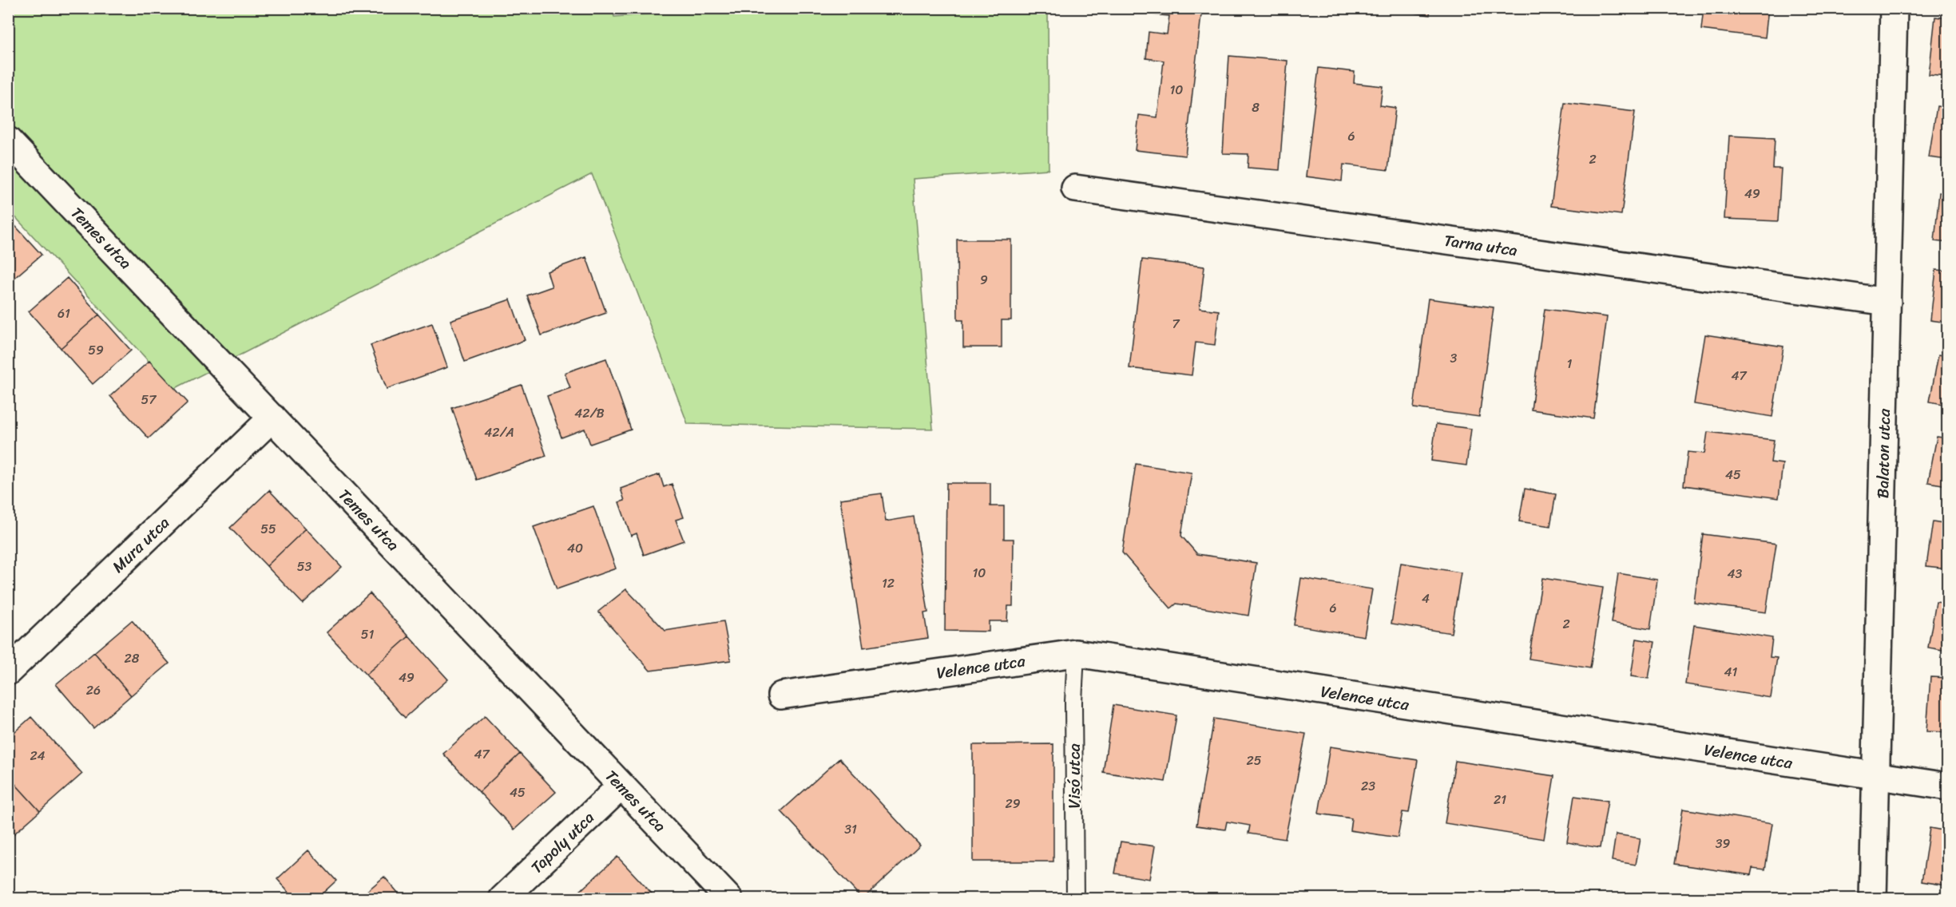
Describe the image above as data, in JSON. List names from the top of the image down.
{
  "streets": {
    "street": [
      "Temes utca",
      "Tarna utca",
      "Balaton utca",
      "Mura utca",
      "Velence utca",
      "Tapoly utca"
    ],
    "lane": ["Visó utca"]
  },
  "crossings": [
    ["Temes utca", "Mura utca"],
    ["Temes utca", "Tapoly utca"],
    ["Tarna utca", "Balaton utca"],
    ["Balaton utca", "Velence utca"],
    ["Velence utca", "Visó utca"]
  ],
  "house_numbers": [
    "10",
    "8",
    "6",
    "2",
    "49",
    "9",
    "61",
    "7",
    "59",
    "3",
    "1",
    "47",
    "57",
    "42/B",
    "42/A",
    "45",
    "55",
    "40",
    "53",
    "10",
    "43",
    "12",
    "4",
    "6",
    "2",
    "51",
    "28",
    "41",
    "49",
    "26",
    "47",
    "24",
    "25",
    "23",
    "45",
    "21",
    "29",
    "31",
    "39"
  ]
}
